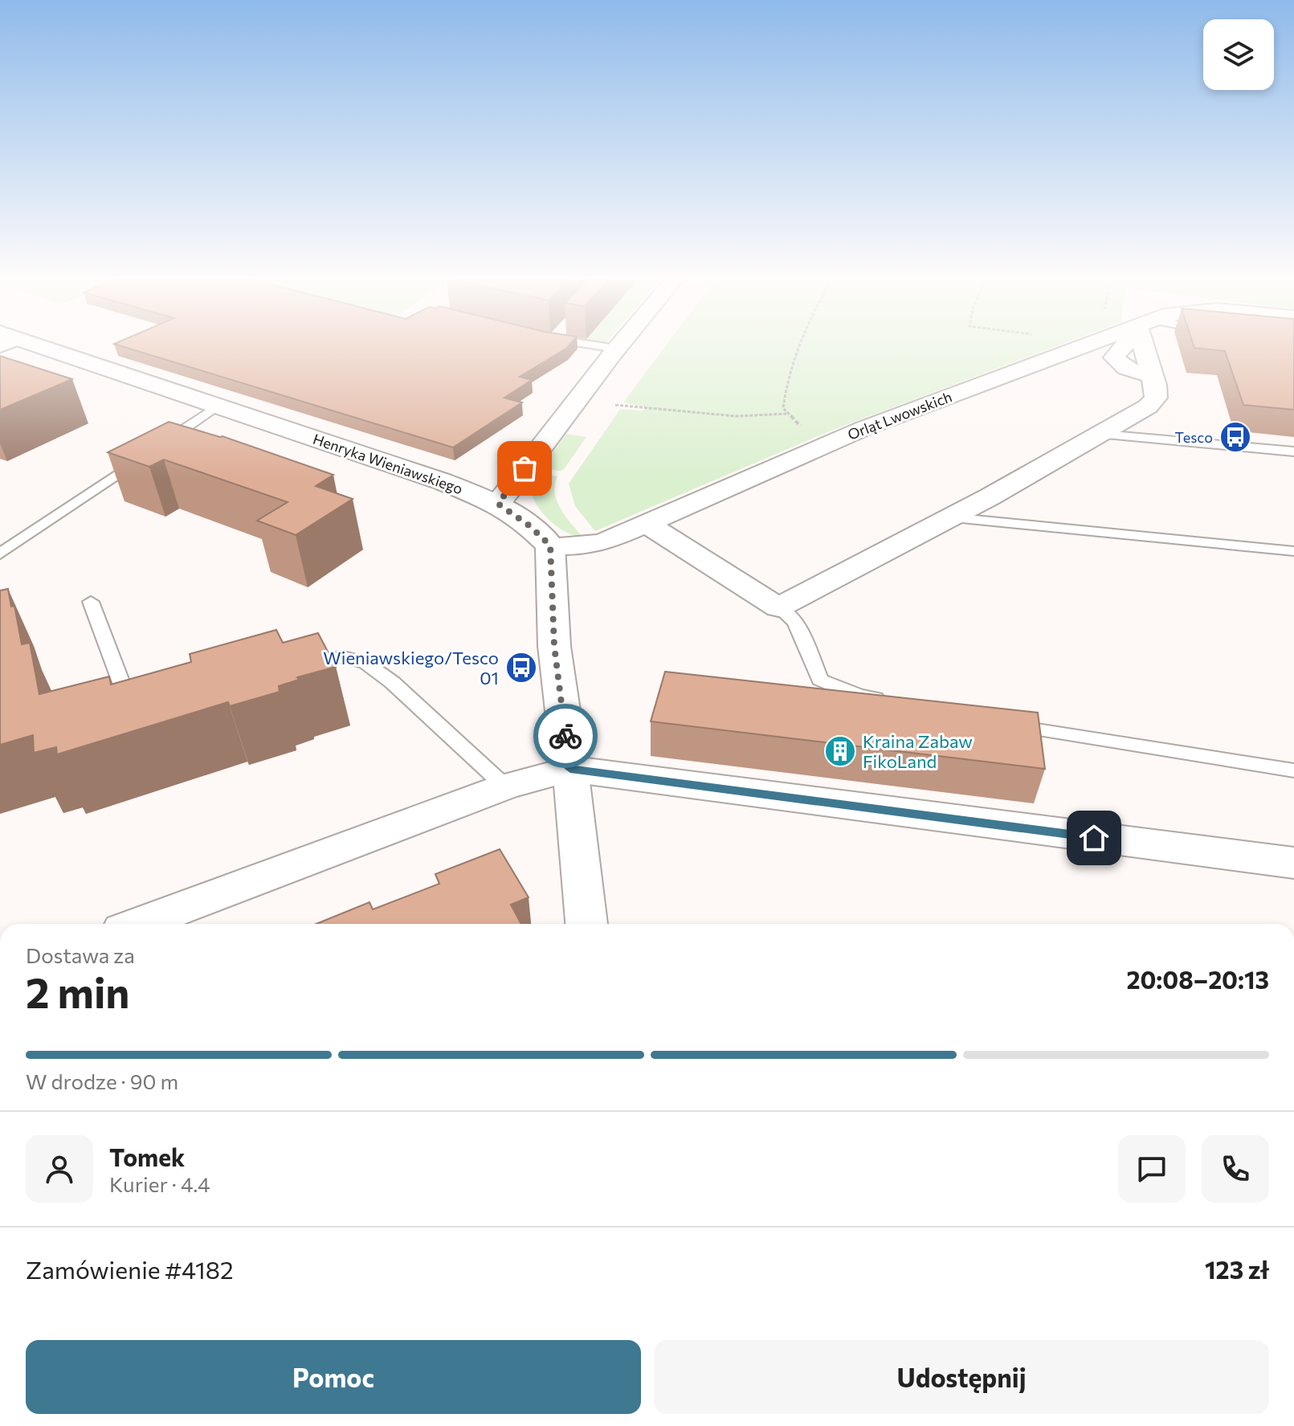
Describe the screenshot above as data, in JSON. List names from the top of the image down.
{
  "streets": {
    "street": ["Orląt Lwowskich", "Henryka Wieniawskiego"]
  },
  "crossings": [
    ["Orląt Lwowskich", "Henryka Wieniawskiego"]
  ],
  "places": {
    "bus stop": ["Tesco", "Wieniawskiego/Tesco 01"],
    "building": ["Kraina Zabaw FikoLand"]
  },
  "page": {
    "heading": ["2 min", "Dostawa za", "20:08–20:13"],
    "panel": [
      "Tomek",
      "Kurier · 4.4",
      "Zamówienie #4182",
      "123 zł"
    ],
    "bar": "W drodze · 90 m",
    "buttons": ["Pomoc", "Udostępnij"]
  }
}
